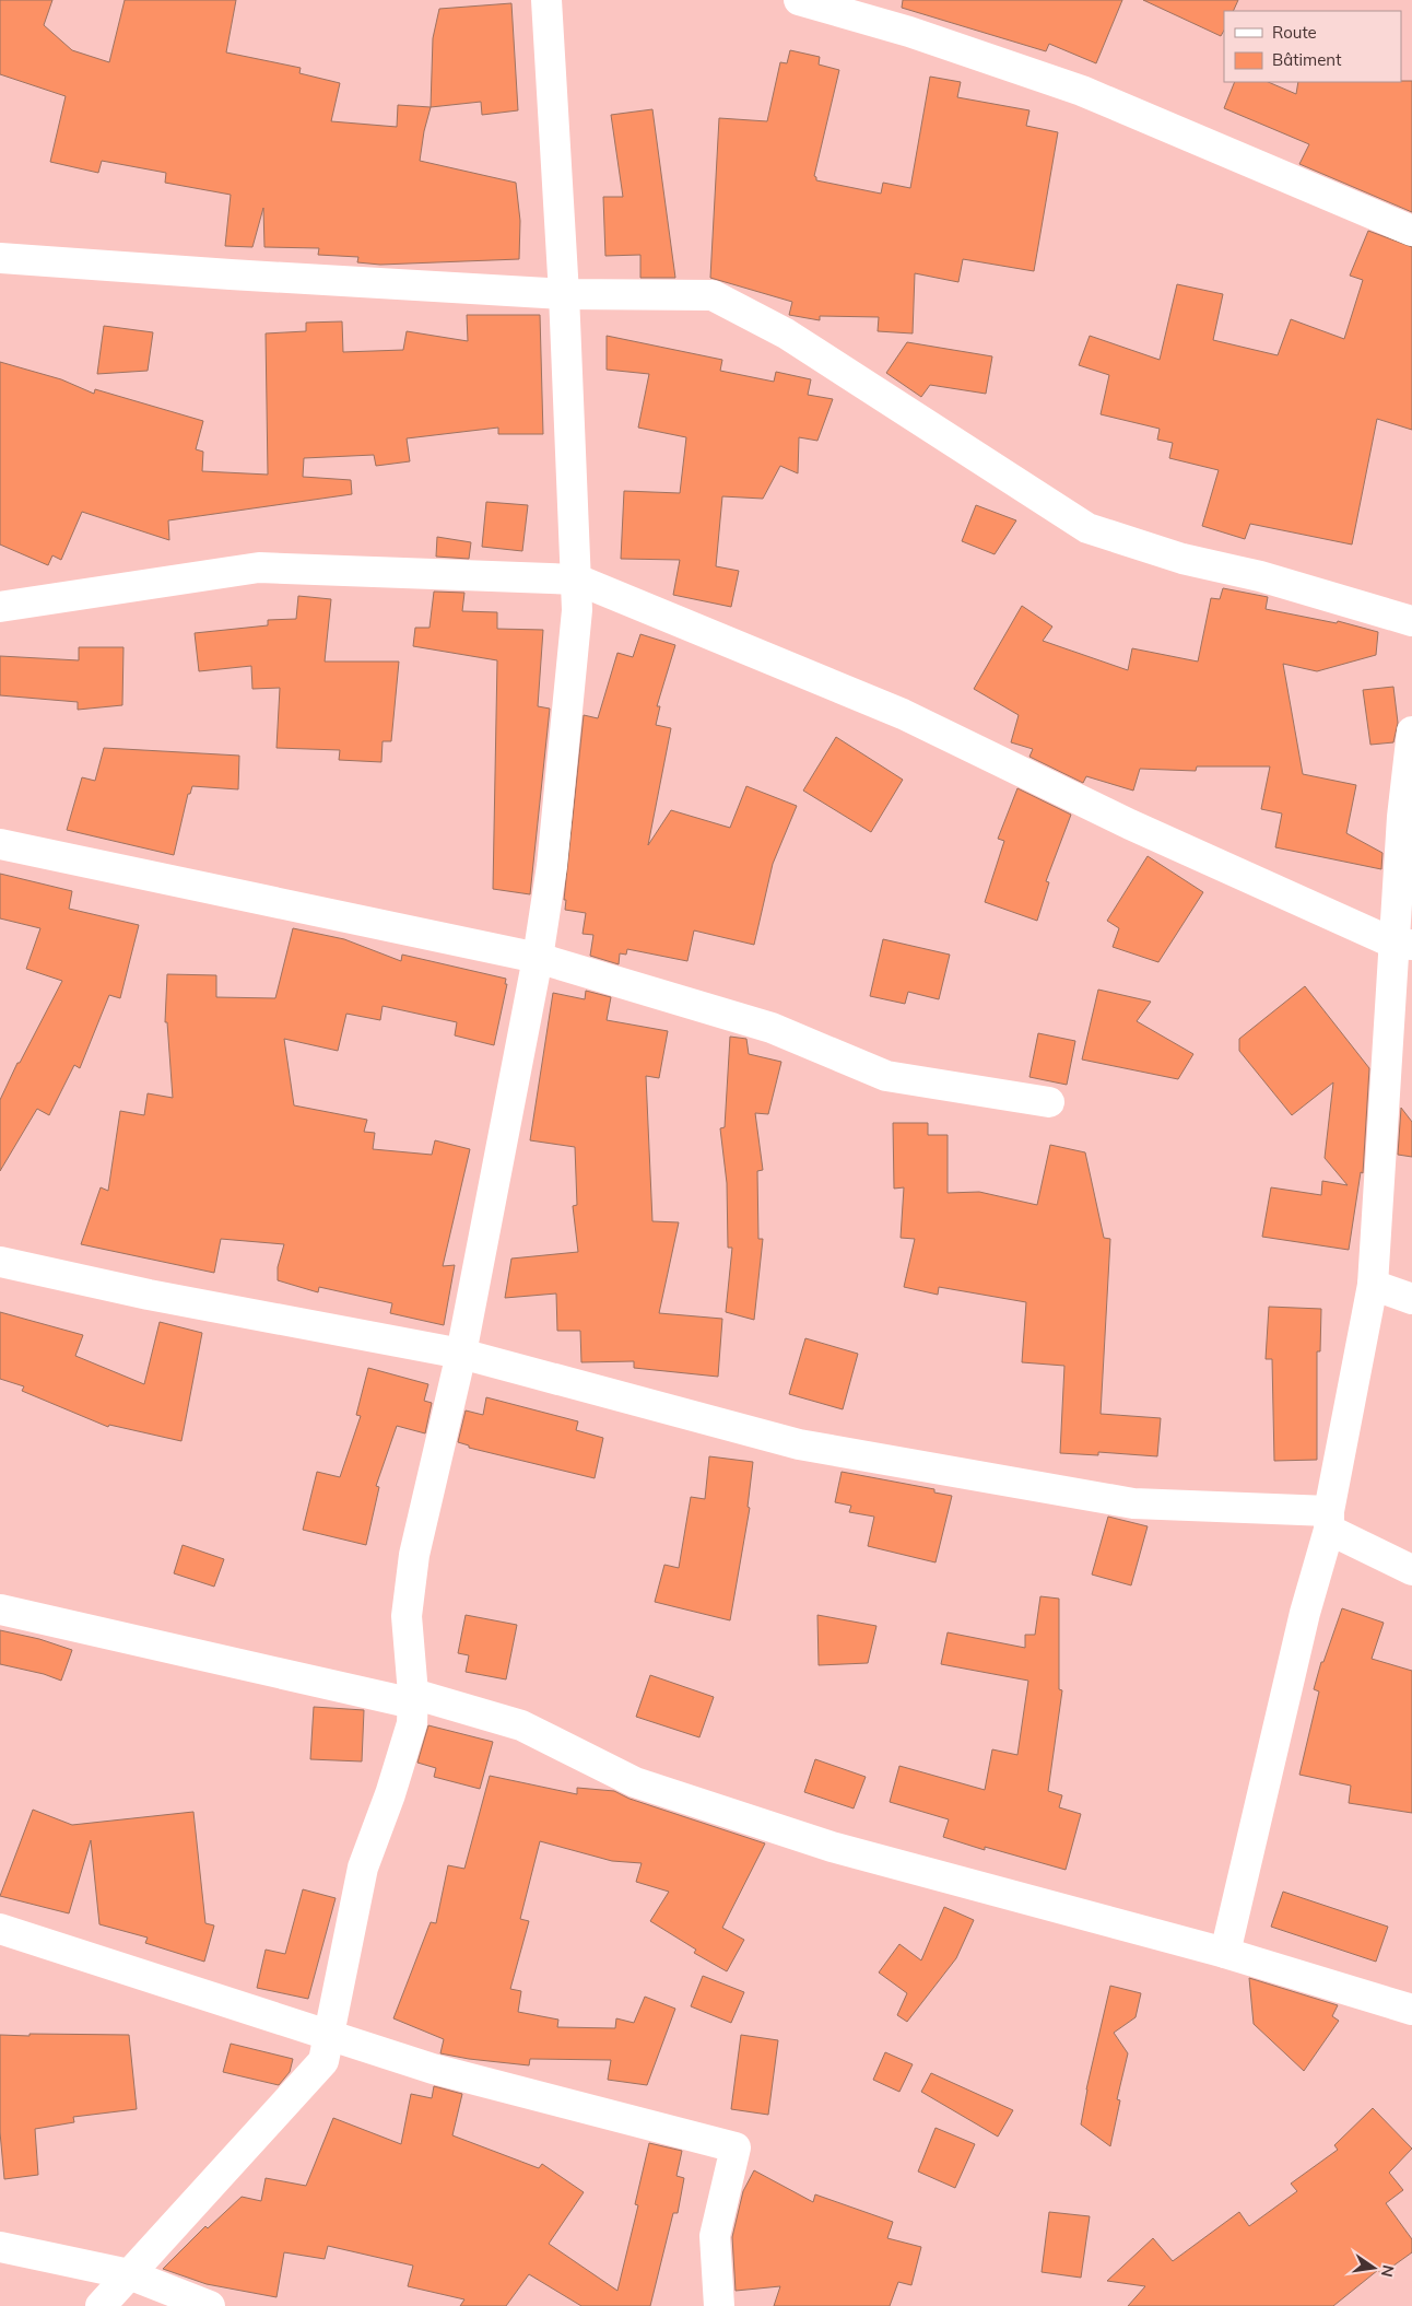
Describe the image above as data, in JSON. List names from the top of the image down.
{
  "legend": ["Route", "Bâtiment"],
  "north": "right"
}
